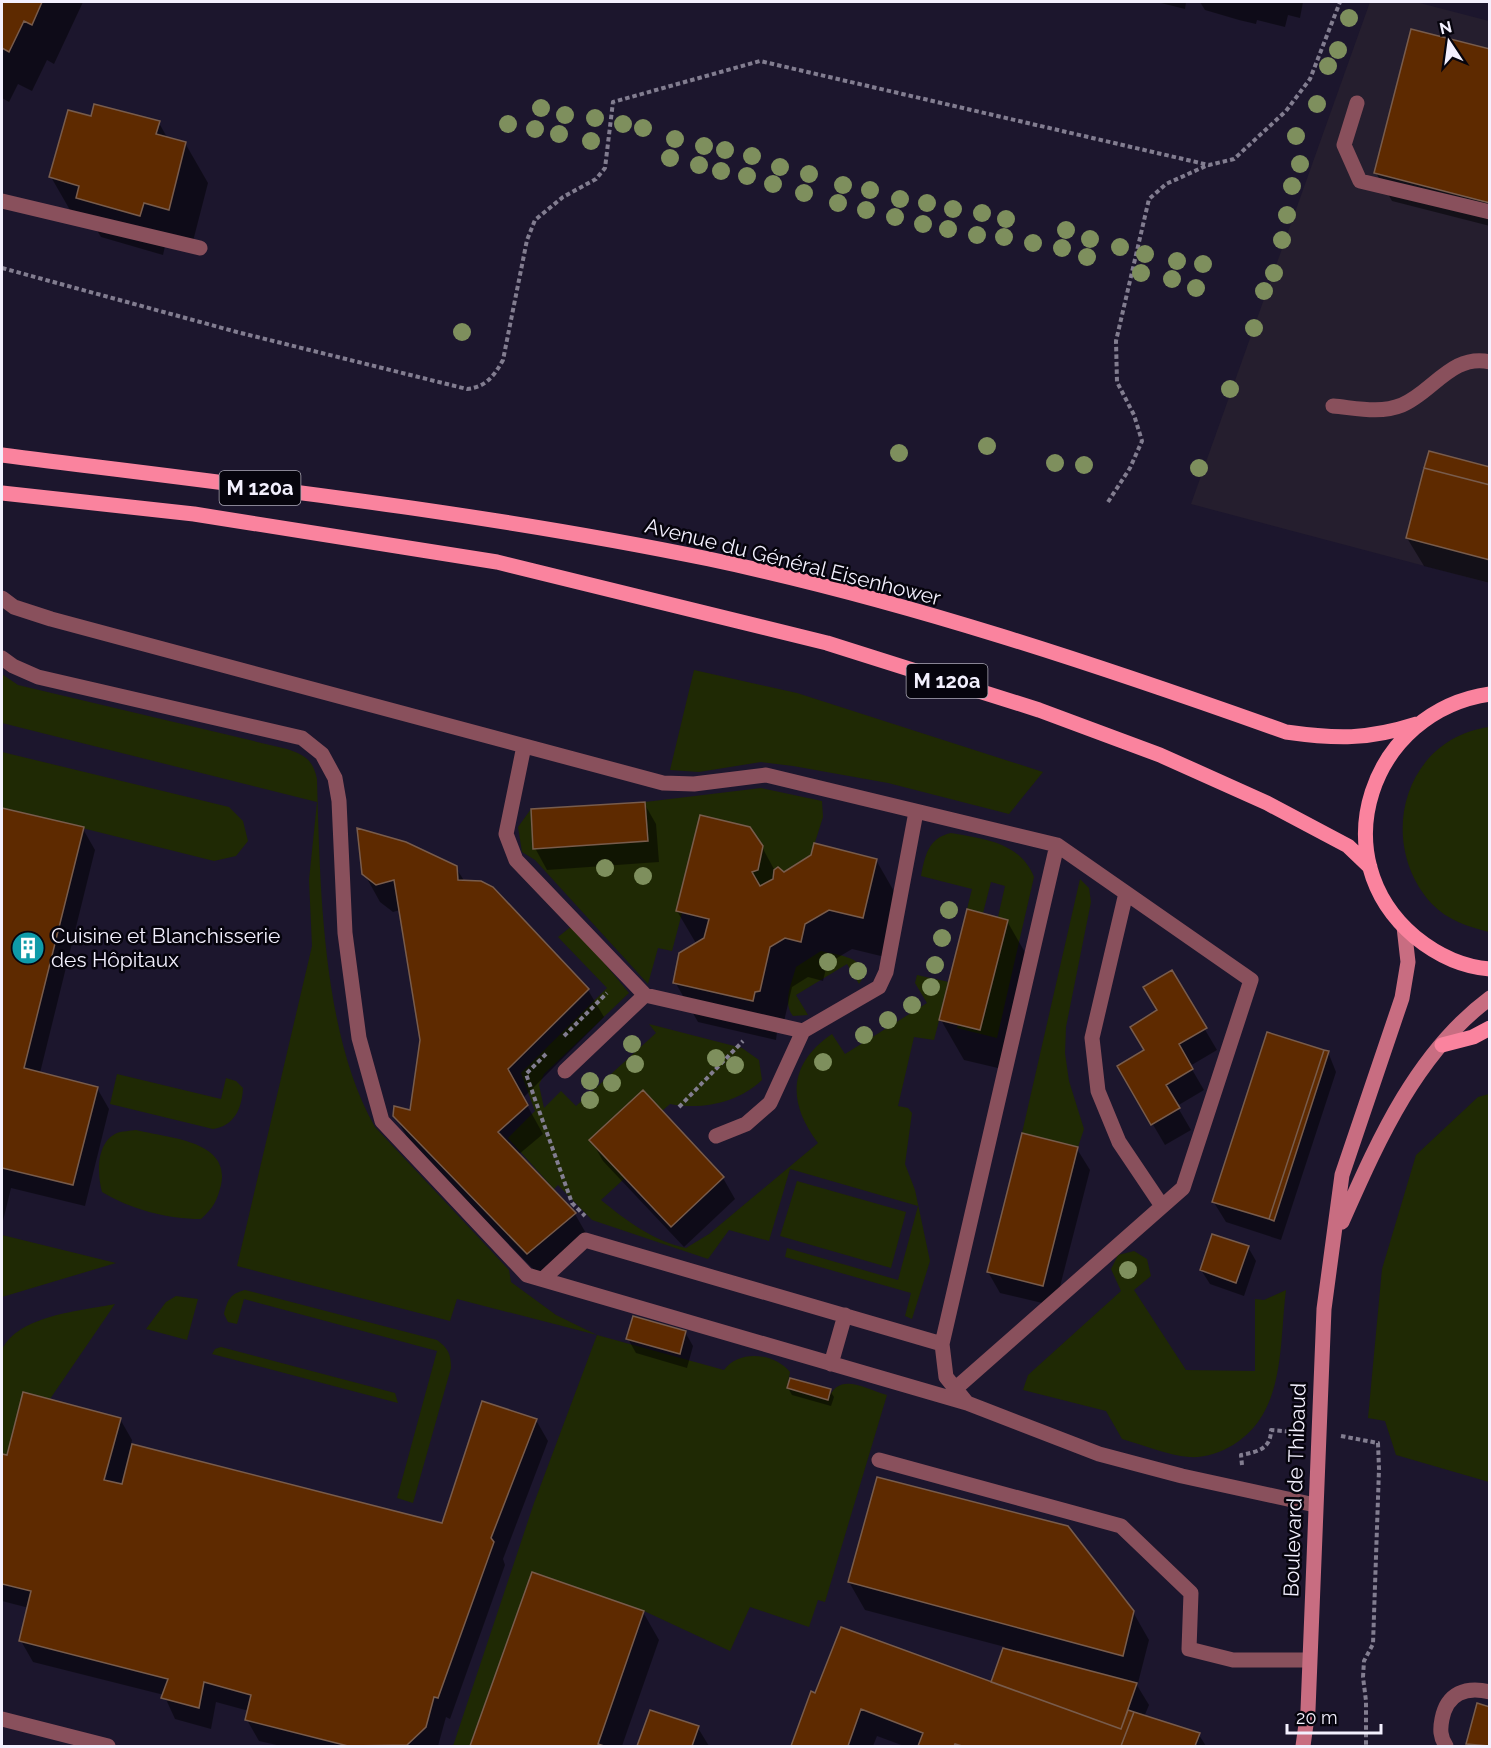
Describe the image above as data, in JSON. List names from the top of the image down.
{
  "streets": {
    "main road": ["M 120a", "Avenue du Général Eisenhower"],
    "street": ["Boulevard de Thibaud"]
  },
  "places": {
    "building": ["Cuisine et Blanchisserie des Hôpitaux"]
  },
  "scale_bar": "20 m",
  "north": "top"
}
